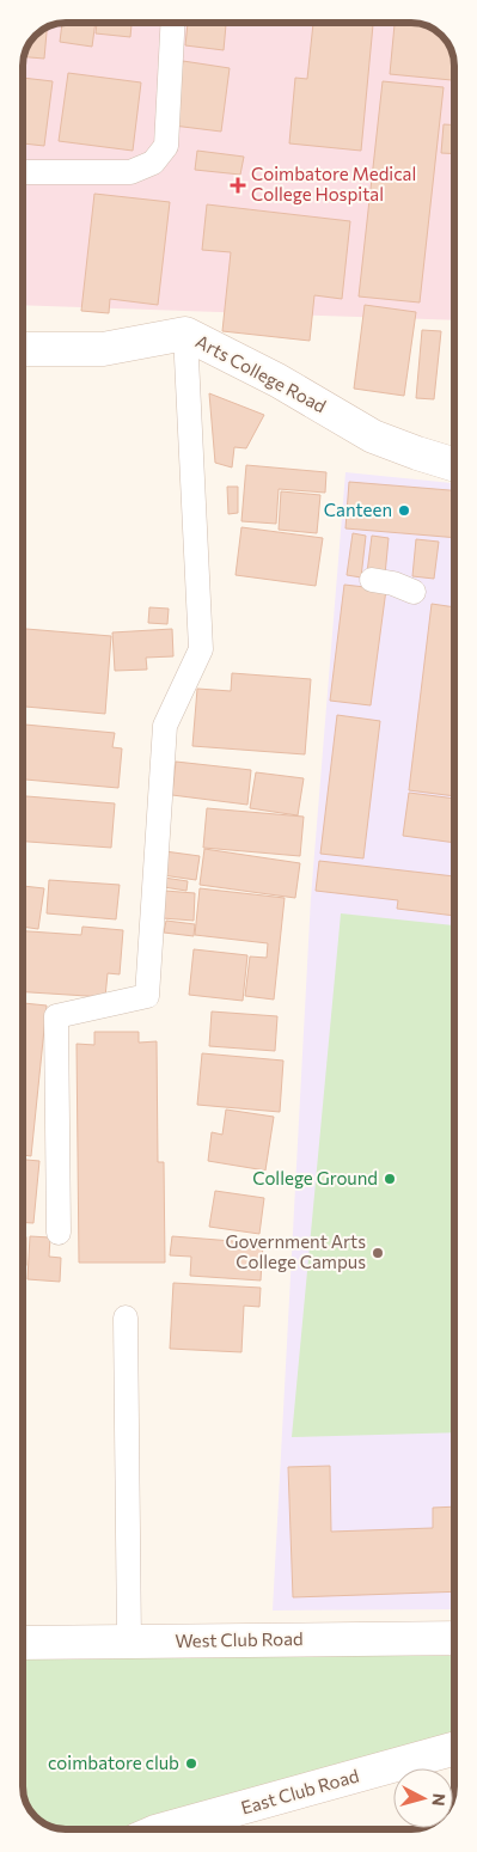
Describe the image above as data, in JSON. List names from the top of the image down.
{
  "streets": {
    "street": ["Arts College Road", "West Club Road", "East Club Road"]
  },
  "places": {
    "health": ["Coimbatore Medical College Hospital"],
    "other": [
      "Canteen",
      "College Ground",
      "Government Arts College Campus",
      "coimbatore club"
    ]
  },
  "north": "right"
}
